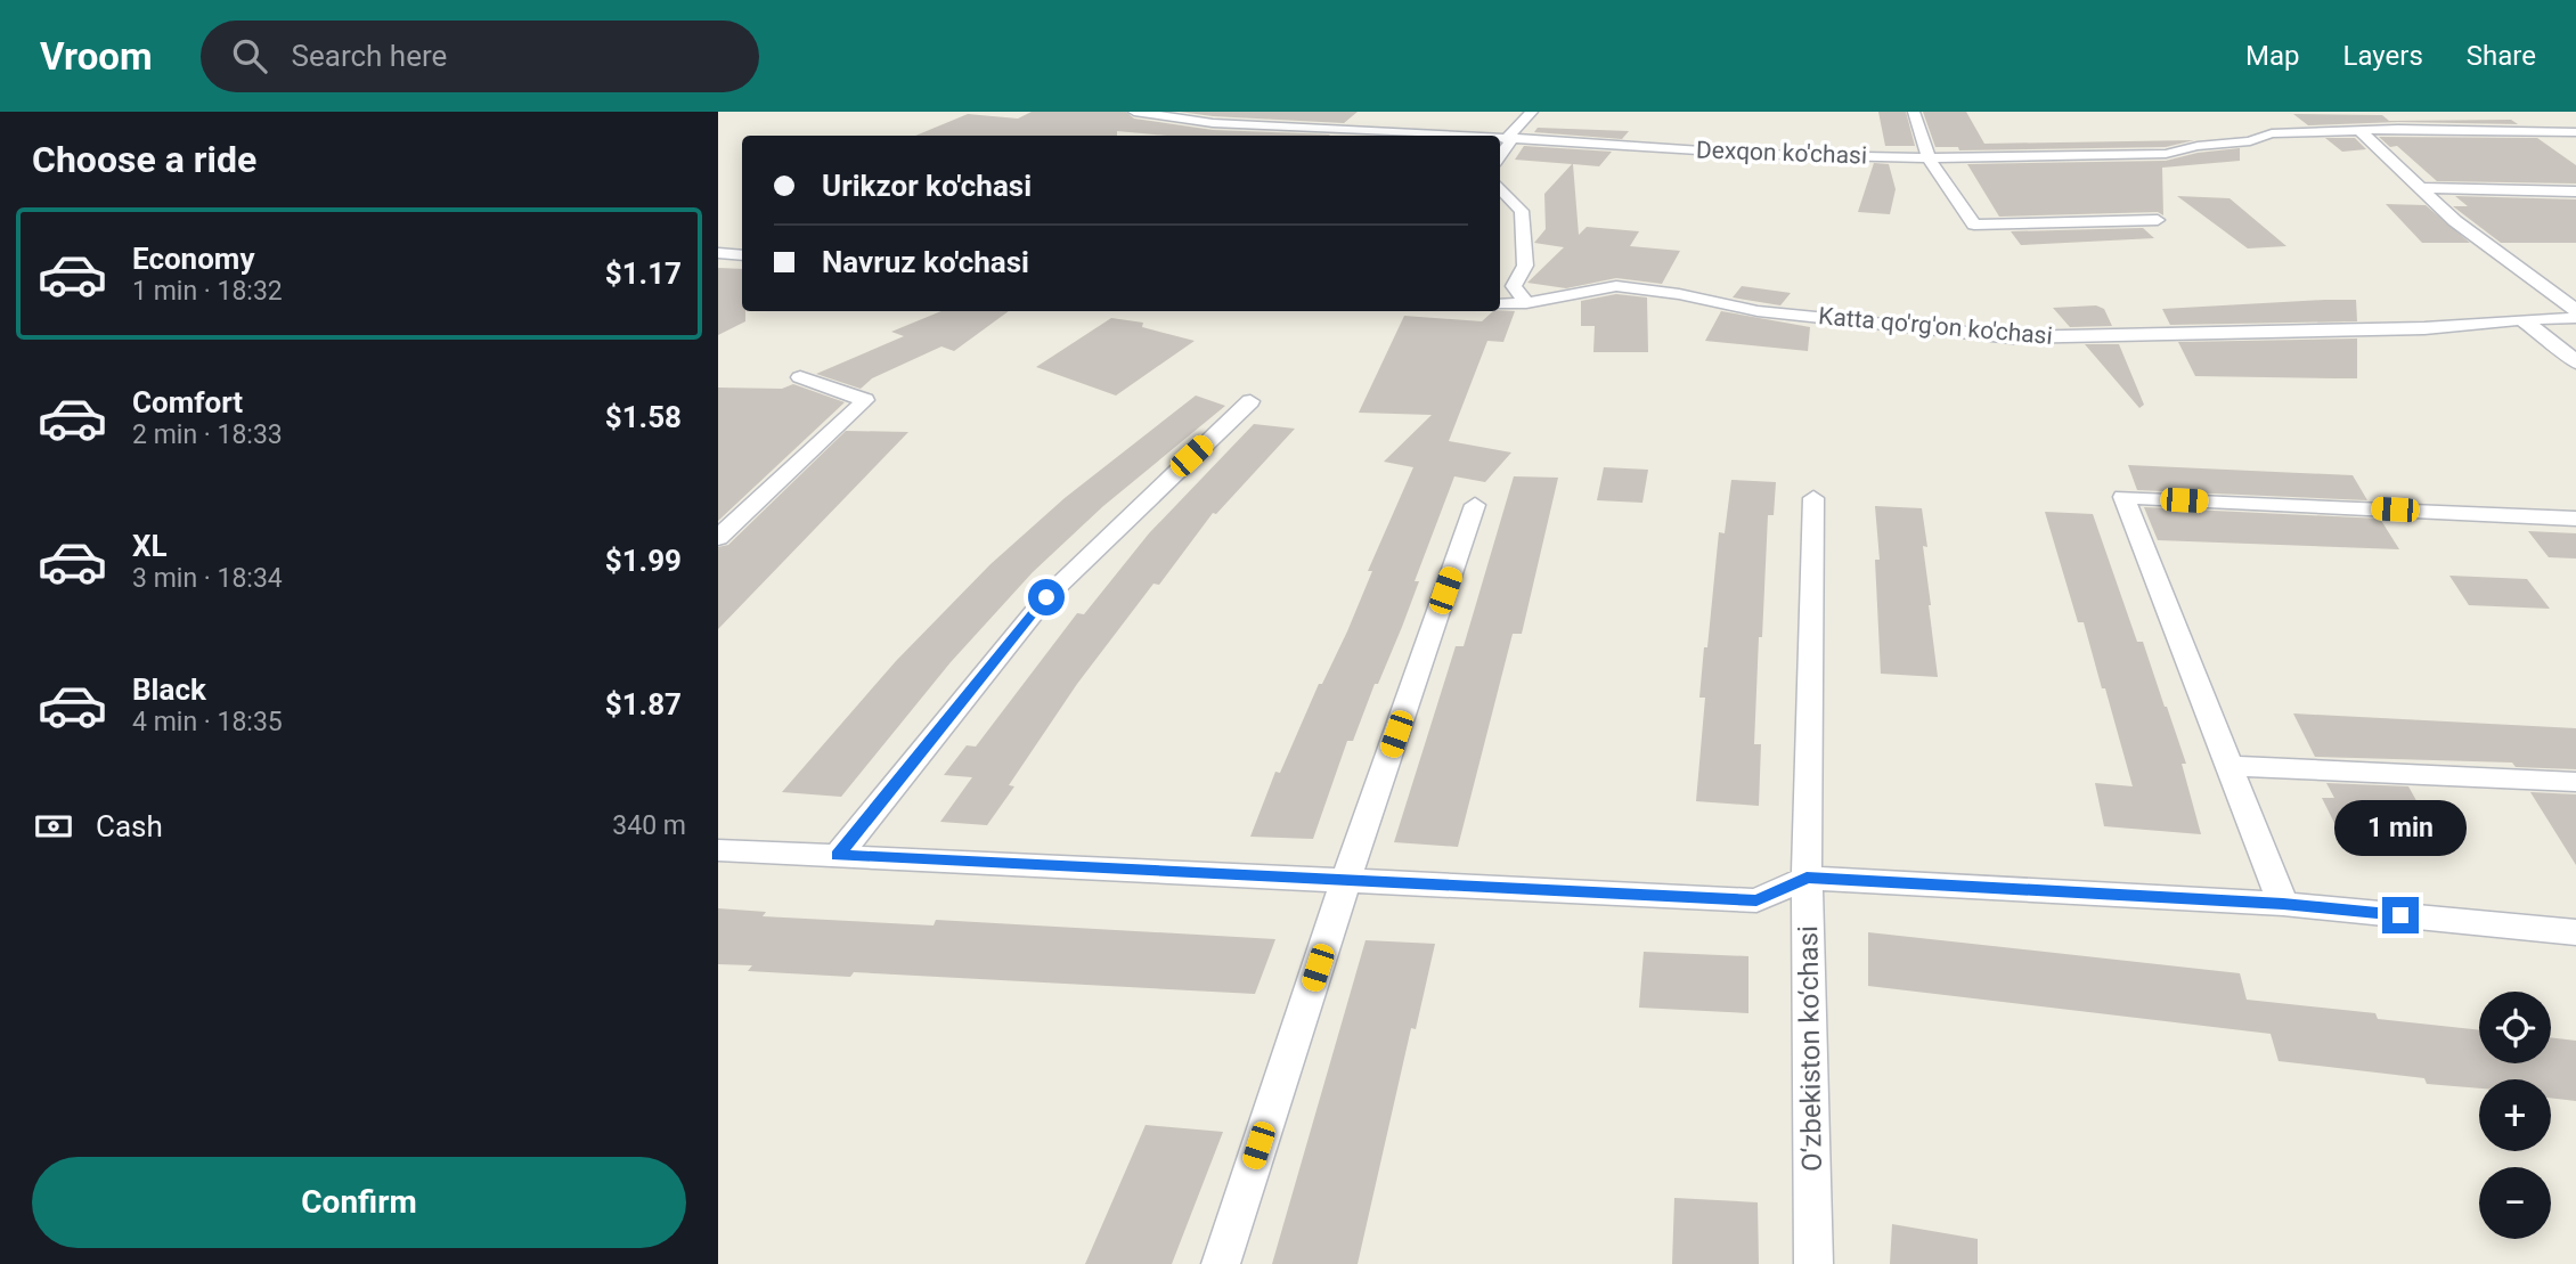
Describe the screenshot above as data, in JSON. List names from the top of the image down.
{
  "streets": {
    "street": ["Dexqon ko'chasi", "Katta qo'rg'on ko'chasi", "O‘zbekiston ko‘chasi"]
  },
  "page": {
    "header": "Vroom",
    "search": "Search here",
    "nav": ["Map", "Layers", "Share"],
    "heading": "Choose a ride",
    "banner": ["Urikzor ko'chasi", "Navruz ko'chasi"],
    "list": [
      {
        "name": "Economy",
        "note": "1 min · 18:32",
        "value": "$1.17"
      },
      {
        "name": "Comfort",
        "note": "2 min · 18:33",
        "value": "$1.58"
      },
      {
        "name": "XL",
        "note": "3 min · 18:34",
        "value": "$1.99"
      },
      {
        "name": "Black",
        "note": "4 min · 18:35",
        "value": "$1.87"
      }
    ],
    "pay": ["Cash", "340 m"],
    "bubble": "1 min",
    "map_buttons": ["+", "−"],
    "buttons": "Confirm"
  }
}
